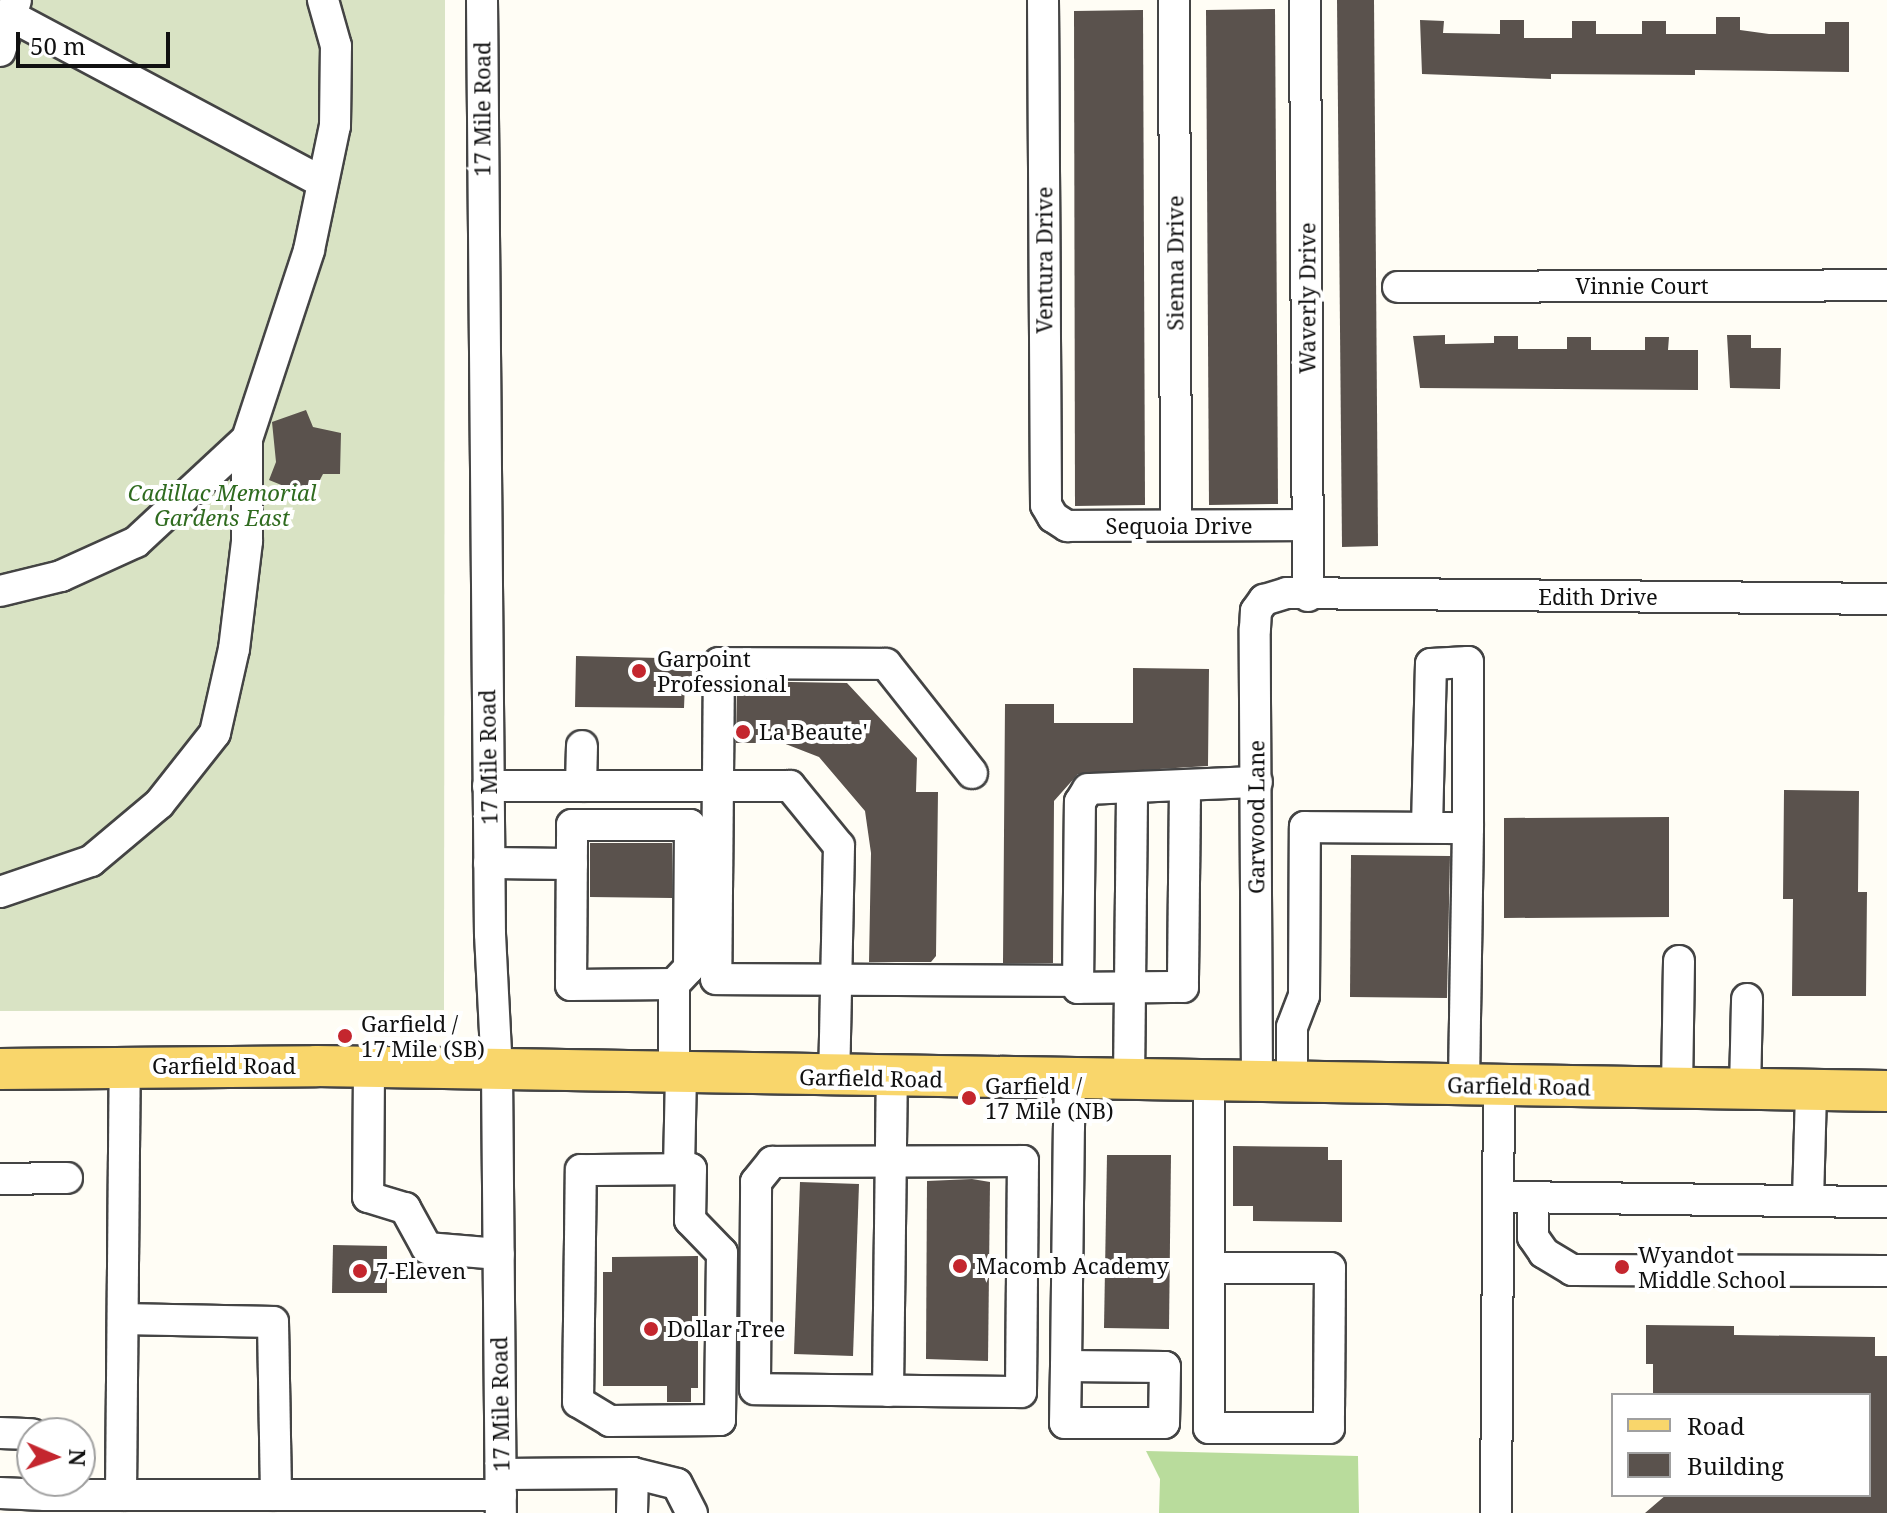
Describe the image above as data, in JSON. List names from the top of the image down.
{
  "streets": {
    "main road": ["Garfield Road"],
    "street": [
      "17 Mile Road",
      "Ventura Drive",
      "Sienna Drive",
      "Vinnie Court",
      "Waverly Drive",
      "Sequoia Drive",
      "Edith Drive",
      "Garwood Lane"
    ]
  },
  "crossings": [
    ["17 Mile Road", "Garfield Road"],
    ["Ventura Drive", "Sequoia Drive"],
    ["Sienna Drive", "Sequoia Drive"],
    ["Waverly Drive", "Sequoia Drive"],
    ["Waverly Drive", "Edith Drive"],
    ["Waverly Drive", "Garwood Lane"],
    ["Edith Drive", "Garwood Lane"],
    ["Garwood Lane", "Garfield Road"]
  ],
  "parks": ["Cadillac Memorial Gardens East"],
  "places": [
    "Garpoint Professional",
    "La Beaute'",
    "Garfield / 17 Mile (SB)",
    "Garfield / 17 Mile (NB)",
    "Macomb Academy",
    "Wyandot Middle School",
    "7-Eleven",
    "Dollar Tree"
  ],
  "legend": ["Road", "Building"],
  "scale_bar": "50 m",
  "north": "right"
}
